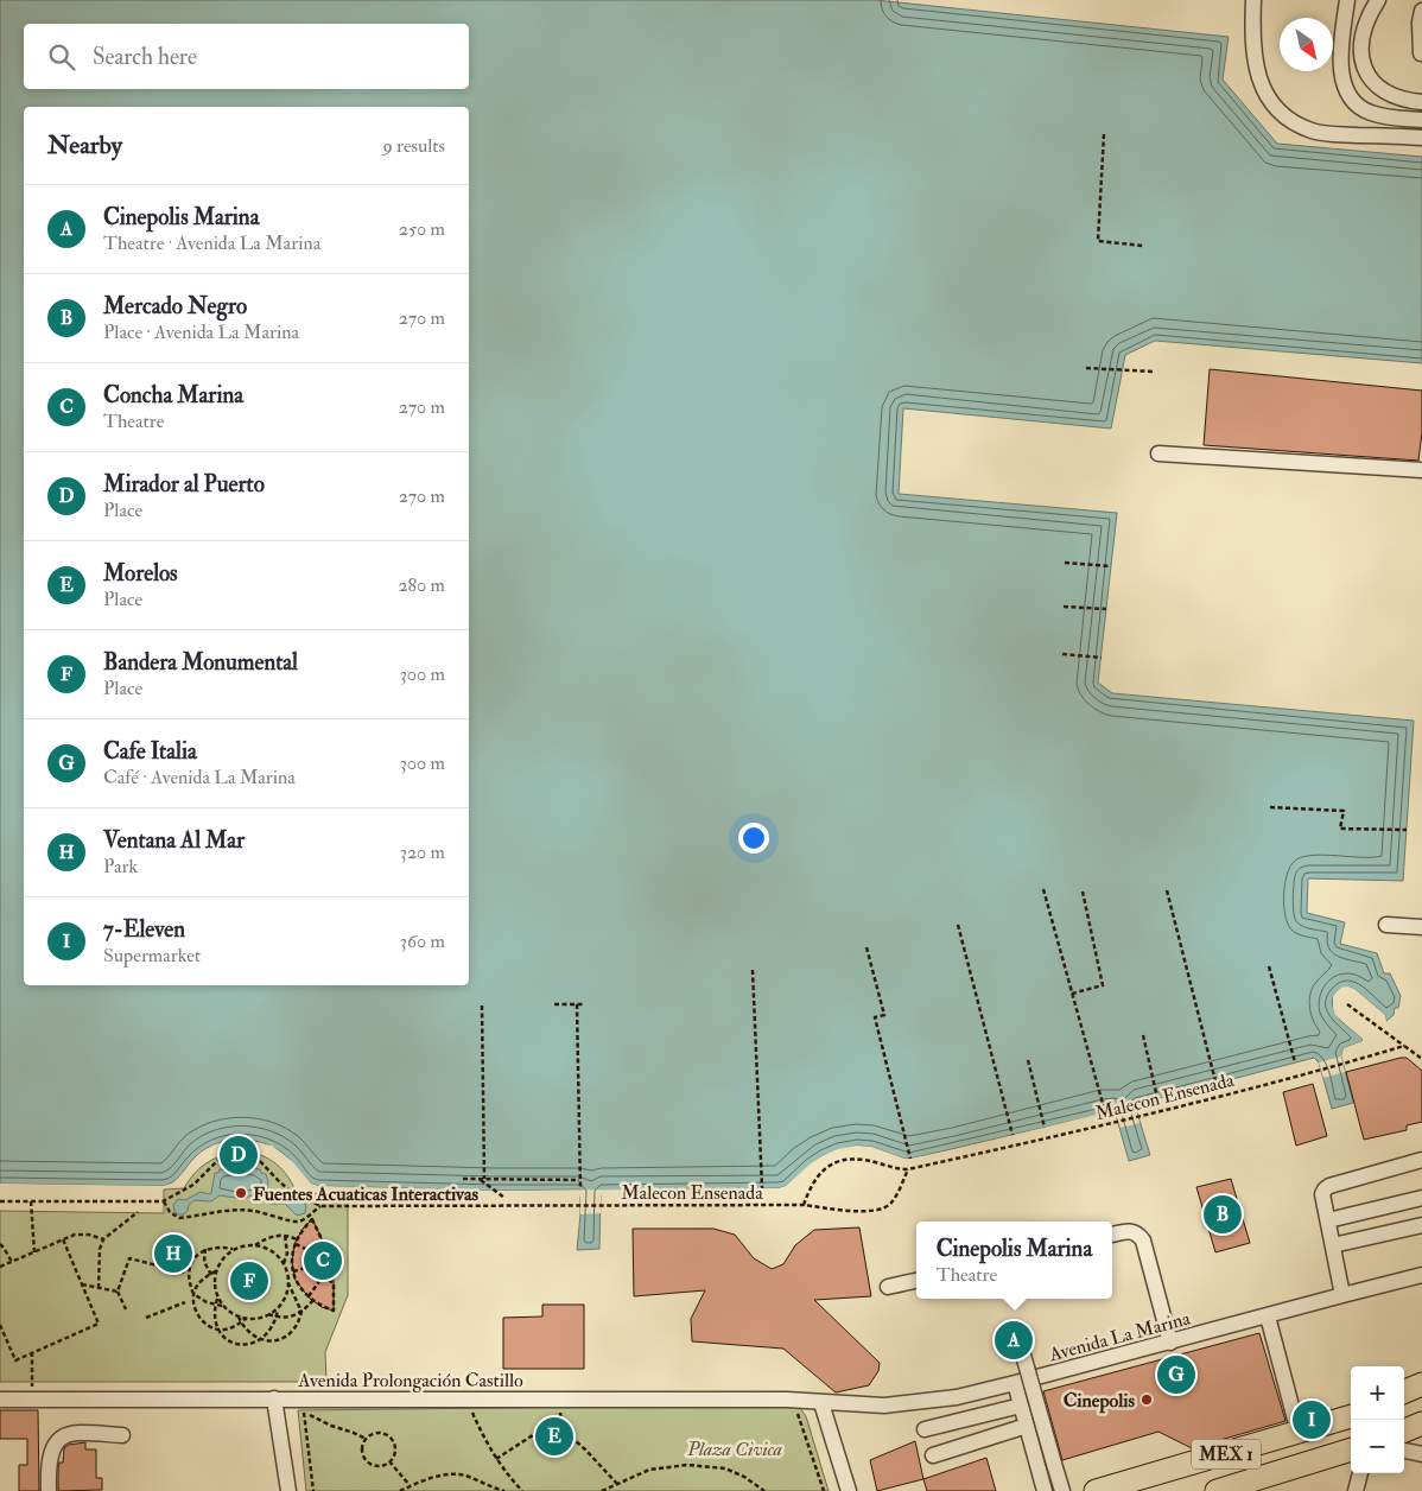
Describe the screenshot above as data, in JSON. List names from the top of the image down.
{
  "streets": {
    "highway": ["MEX 1"],
    "street": ["Avenida La Marina", "Avenida Prolongación Castillo"],
    "path": ["Malecon Ensenada"]
  },
  "crossings": [
    ["Avenida La Marina", "Avenida Prolongación Castillo"]
  ],
  "parks": ["Plaza Civica"],
  "places": ["Fuentes Acuaticas Interactivas", "Cinepolis"],
  "north": "bottom right",
  "page": {
    "search": "Search here",
    "heading": ["Nearby", "9 results"],
    "list": [
      {
        "mark": "A",
        "name": "Cinepolis Marina",
        "note": "Theatre · Avenida La Marina",
        "value": "250 m"
      },
      {
        "mark": "B",
        "name": "Mercado Negro",
        "note": "Place · Avenida La Marina",
        "value": "270 m"
      },
      {
        "mark": "C",
        "name": "Concha Marina",
        "note": "Theatre",
        "value": "270 m"
      },
      {
        "mark": "D",
        "name": "Mirador al Puerto",
        "note": "Place",
        "value": "270 m"
      },
      {
        "mark": "E",
        "name": "Morelos",
        "note": "Place",
        "value": "280 m"
      },
      {
        "mark": "F",
        "name": "Bandera Monumental",
        "note": "Place",
        "value": "300 m"
      },
      {
        "mark": "G",
        "name": "Cafe Italia",
        "note": "Café · Avenida La Marina",
        "value": "300 m"
      },
      {
        "mark": "H",
        "name": "Ventana Al Mar",
        "note": "Park",
        "value": "320 m"
      },
      {
        "mark": "I",
        "name": "7-Eleven",
        "note": "Supermarket",
        "value": "360 m"
      }
    ],
    "pins": [
      "D",
      "B",
      "H",
      "C",
      "F",
      "A",
      "G",
      "I",
      "E"
    ],
    "popup": ["Cinepolis Marina", "Theatre"],
    "map_buttons": ["+", "−"]
  }
}
